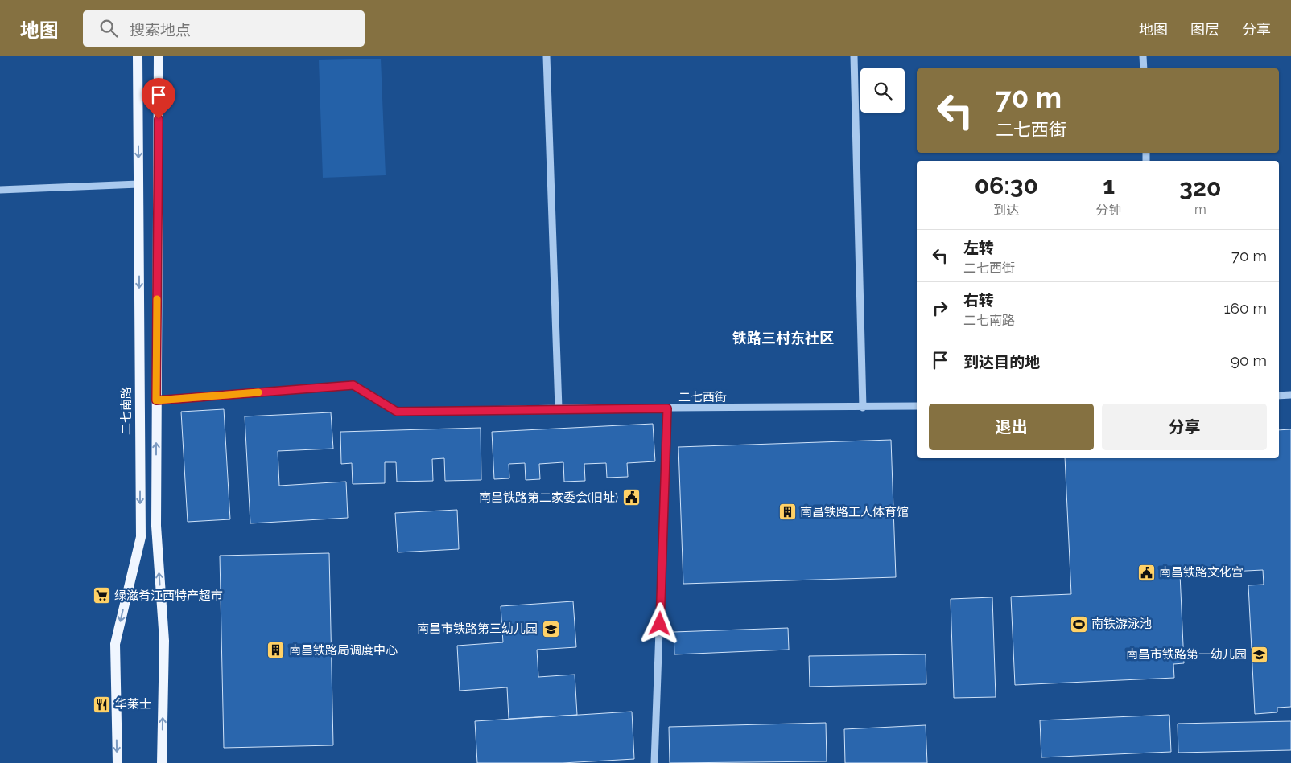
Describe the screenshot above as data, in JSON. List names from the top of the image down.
{
  "streets": {
    "main road": ["二七南路"],
    "street": ["二七西街"]
  },
  "districts": ["铁路三村东社区"],
  "places": {
    "public building": ["南昌铁路第二家委会(旧址)", "南昌铁路文化宫"],
    "building": ["南昌铁路工人体育馆", "南昌铁路局调度中心"],
    "supermarket": ["绿滋肴江西特产超市"],
    "sports": ["南铁游泳池"],
    "school or university": ["南昌市铁路第三幼儿园", "南昌市铁路第一幼儿园"],
    "restaurant": ["华莱士"]
  },
  "page": {
    "header": "地图",
    "search": "搜索地点",
    "nav": ["地图", "图层", "分享"],
    "turn": ["70 m", "二七西街"],
    "eta": [
      "06:30",
      "到达",
      "1",
      "分钟",
      "320",
      "m"
    ],
    "list": [
      {
        "name": "左转",
        "note": "二七西街",
        "value": "70 m"
      },
      {
        "name": "右转",
        "note": "二七南路",
        "value": "160 m"
      },
      {
        "name": "到达目的地",
        "value": "90 m"
      }
    ],
    "buttons": ["退出", "分享"]
  }
}
